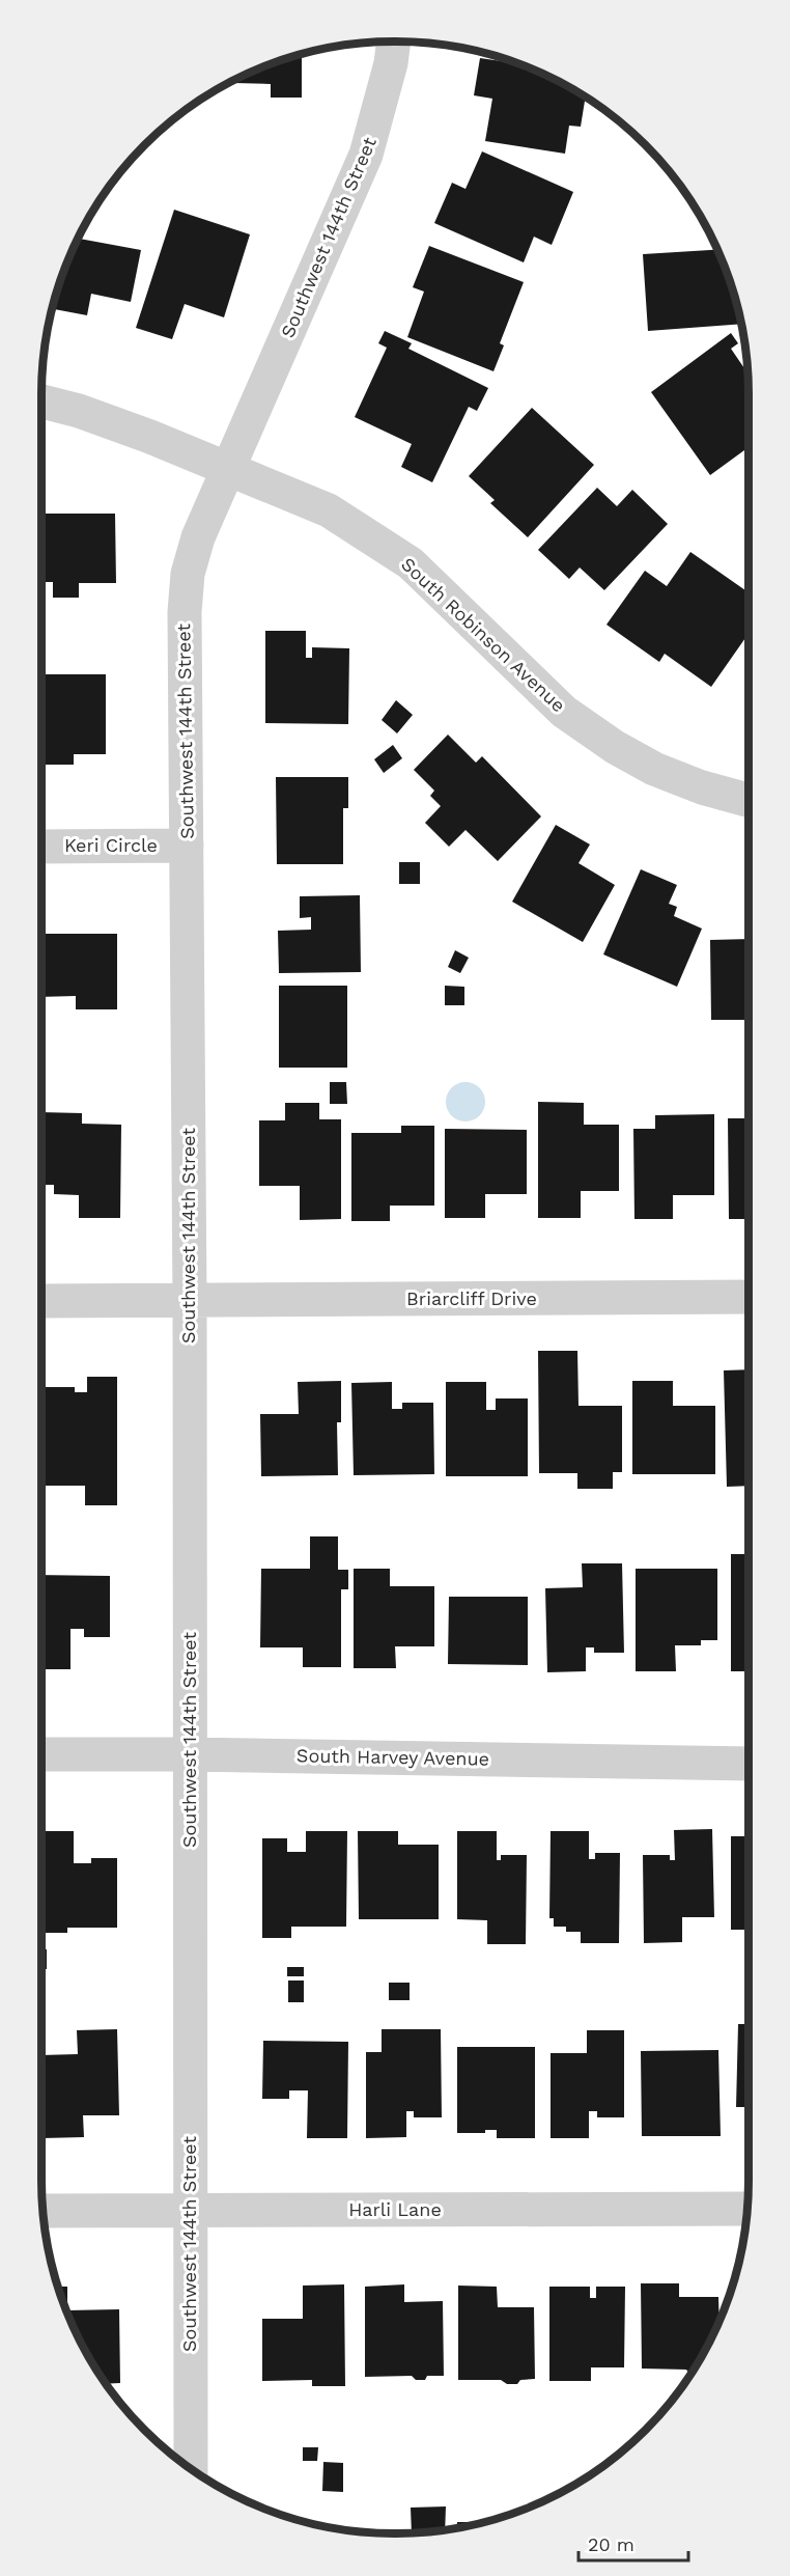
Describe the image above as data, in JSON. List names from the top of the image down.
{
  "streets": {
    "street": [
      "Southwest 144th Street",
      "South Robinson Avenue",
      "Keri Circle",
      "Briarcliff Drive",
      "South Harvey Avenue",
      "Harli Lane"
    ]
  },
  "crossings": [
    ["Southwest 144th Street", "South Robinson Avenue"],
    ["Southwest 144th Street", "Keri Circle"],
    ["Southwest 144th Street", "Briarcliff Drive"],
    ["Southwest 144th Street", "South Harvey Avenue"],
    ["Southwest 144th Street", "Harli Lane"]
  ],
  "scale_bar": "20 m"
}
